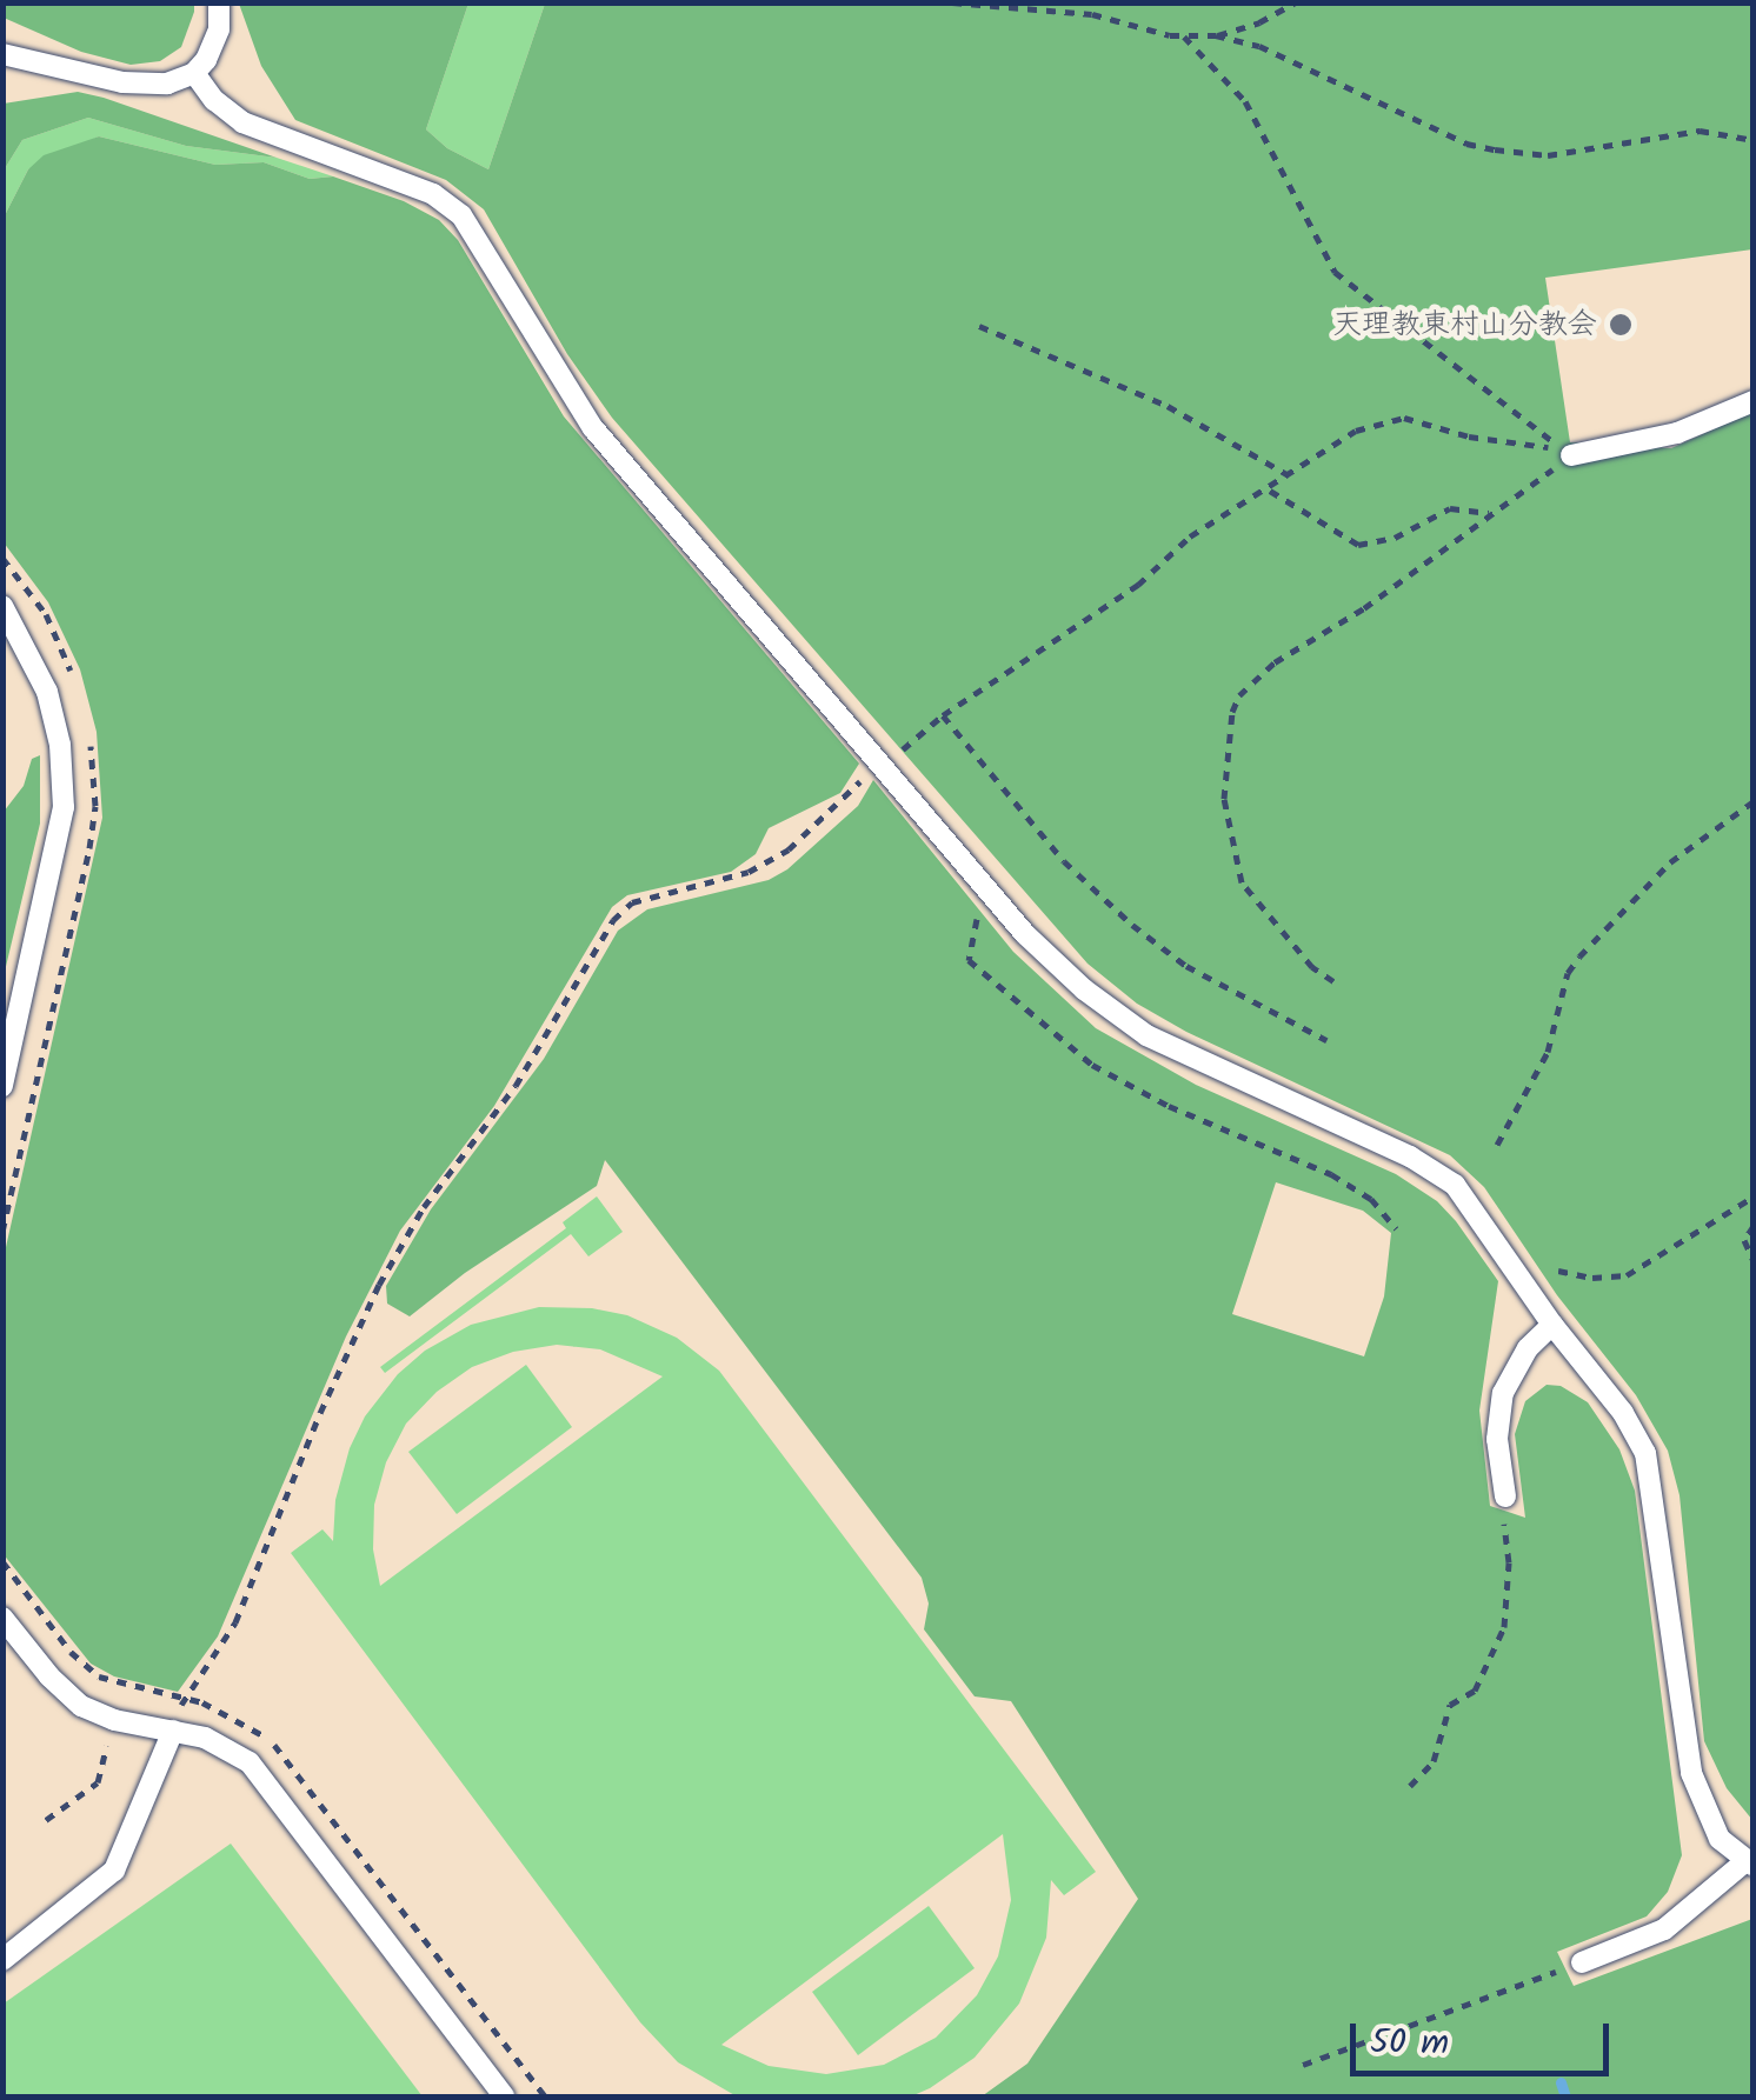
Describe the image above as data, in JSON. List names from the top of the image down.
{
  "places": ["天理教東村山分教会"],
  "scale_bar": "50 m"
}
